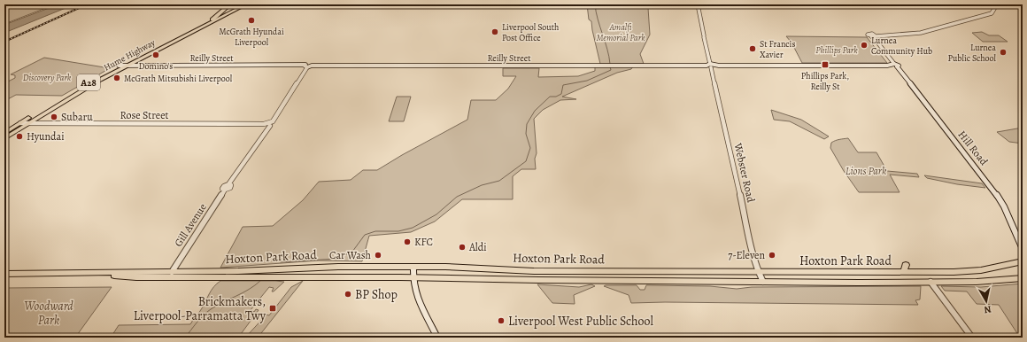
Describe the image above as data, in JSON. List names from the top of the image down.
{
  "streets": {
    "main road": [
      "Hume Highway",
      "Reilly Street",
      "A28",
      "Hill Road",
      "Hoxton Park Road"
    ],
    "street": ["Rose Street", "Webster Road", "Gill Avenue"]
  },
  "crossings": [
    ["Hume Highway", "Reilly Street"],
    ["Hume Highway", "Rose Street"],
    ["Reilly Street", "Hill Road"],
    ["Reilly Street", "Webster Road"],
    ["Rose Street", "Gill Avenue"],
    ["Webster Road", "Hoxton Park Road"],
    ["Gill Avenue", "Hoxton Park Road"]
  ],
  "parks": [
    "Amalfi Memorial Park",
    "Phillips Park",
    "Discovery Park",
    "Lions Park",
    "Woodward Park"
  ],
  "places": {
    "other": [
      "McGrath Hyundai Liverpool",
      "Liverpool South Post Office",
      "Lurnea Community Hub",
      "St Francis Xavier",
      "Lurnea Public School",
      "Domino's",
      "McGrath Mitsubishi Liverpool",
      "Subaru",
      "Hyundai",
      "KFC",
      "Aldi",
      "Car Wash",
      "7-Eleven",
      "BP Shop",
      "Liverpool West Public School"
    ],
    "transit": ["Phillips Park, Reilly St", "Brickmakers, Liverpool-Parramatta Twy"]
  },
  "north": "bottom"
}
